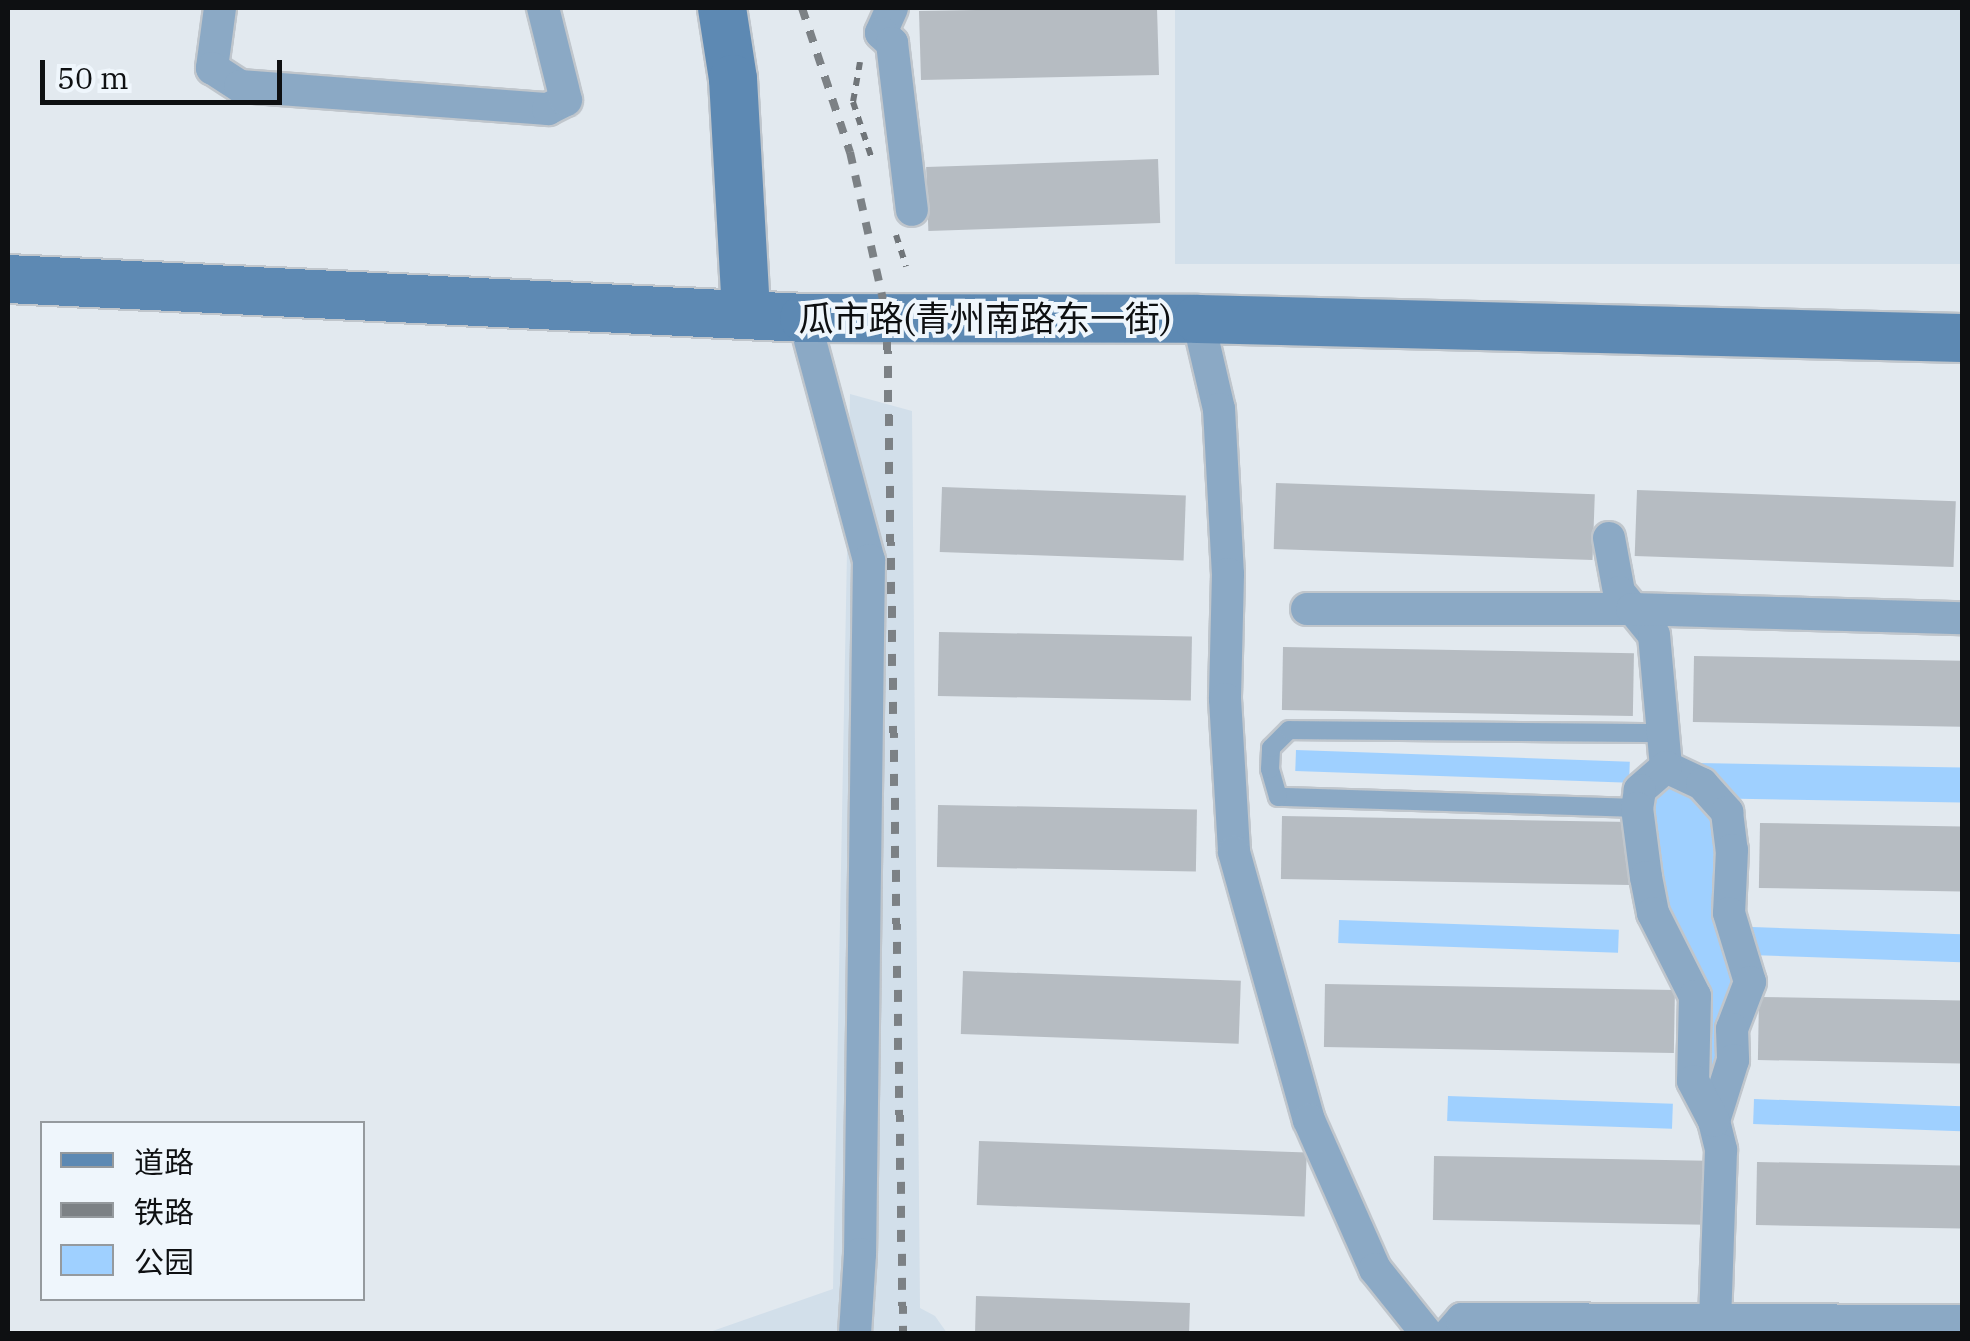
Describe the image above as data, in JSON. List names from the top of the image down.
{
  "streets": {
    "street": ["瓜市路(青州南路东一街)"]
  },
  "legend": ["道路", "铁路", "公园"],
  "scale_bar": "50 m"
}
